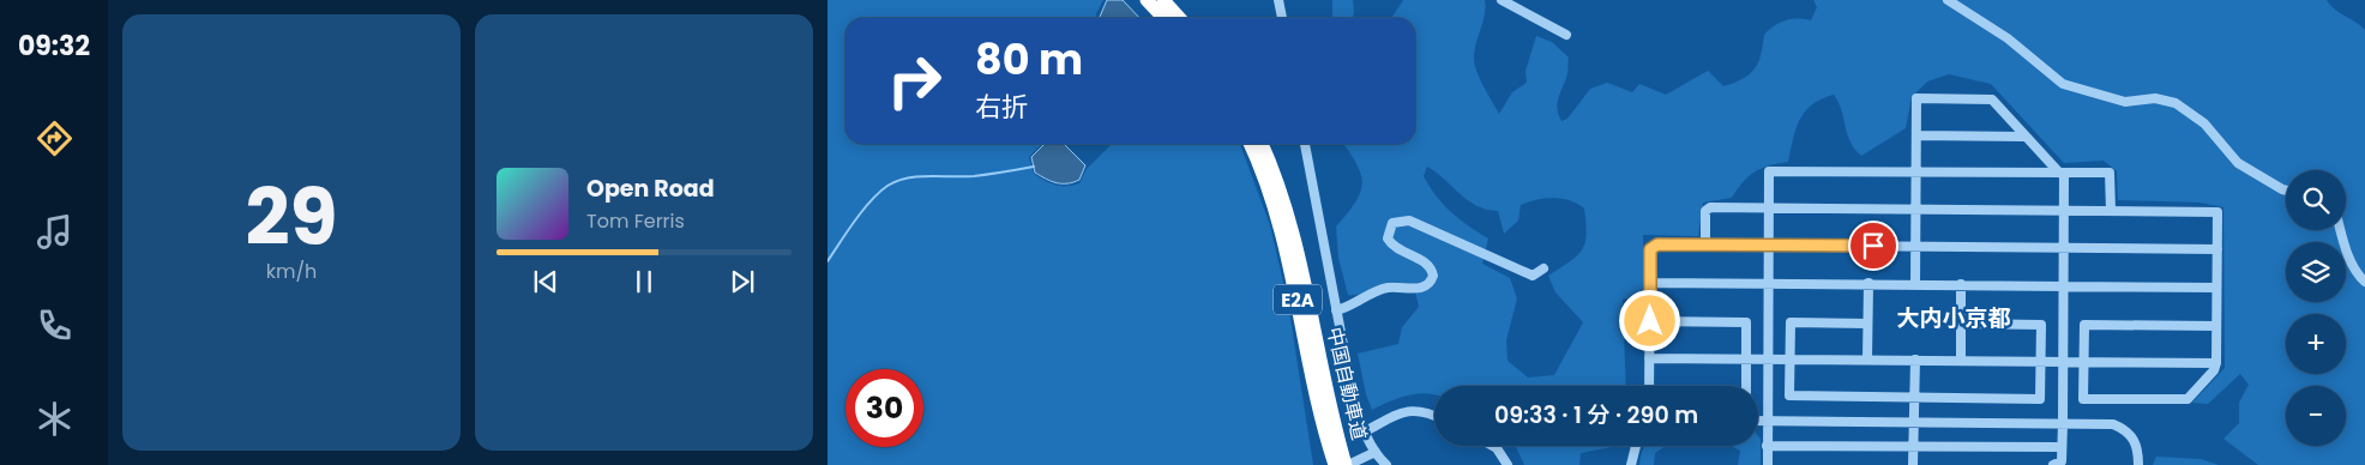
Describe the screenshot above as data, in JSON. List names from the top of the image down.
{
  "streets": {
    "highway": ["E2A", "中国自動車道"]
  },
  "districts": ["大内小京都"],
  "page": {
    "tabs": "09:32",
    "tile": ["29", "km/h"],
    "turn": ["80 m", "右折"],
    "song": ["Open Road", "Tom Ferris"],
    "map_buttons": ["+", "−"],
    "limit": "30",
    "trip": "09:33 · 1 分 · 290 m"
  }
}
